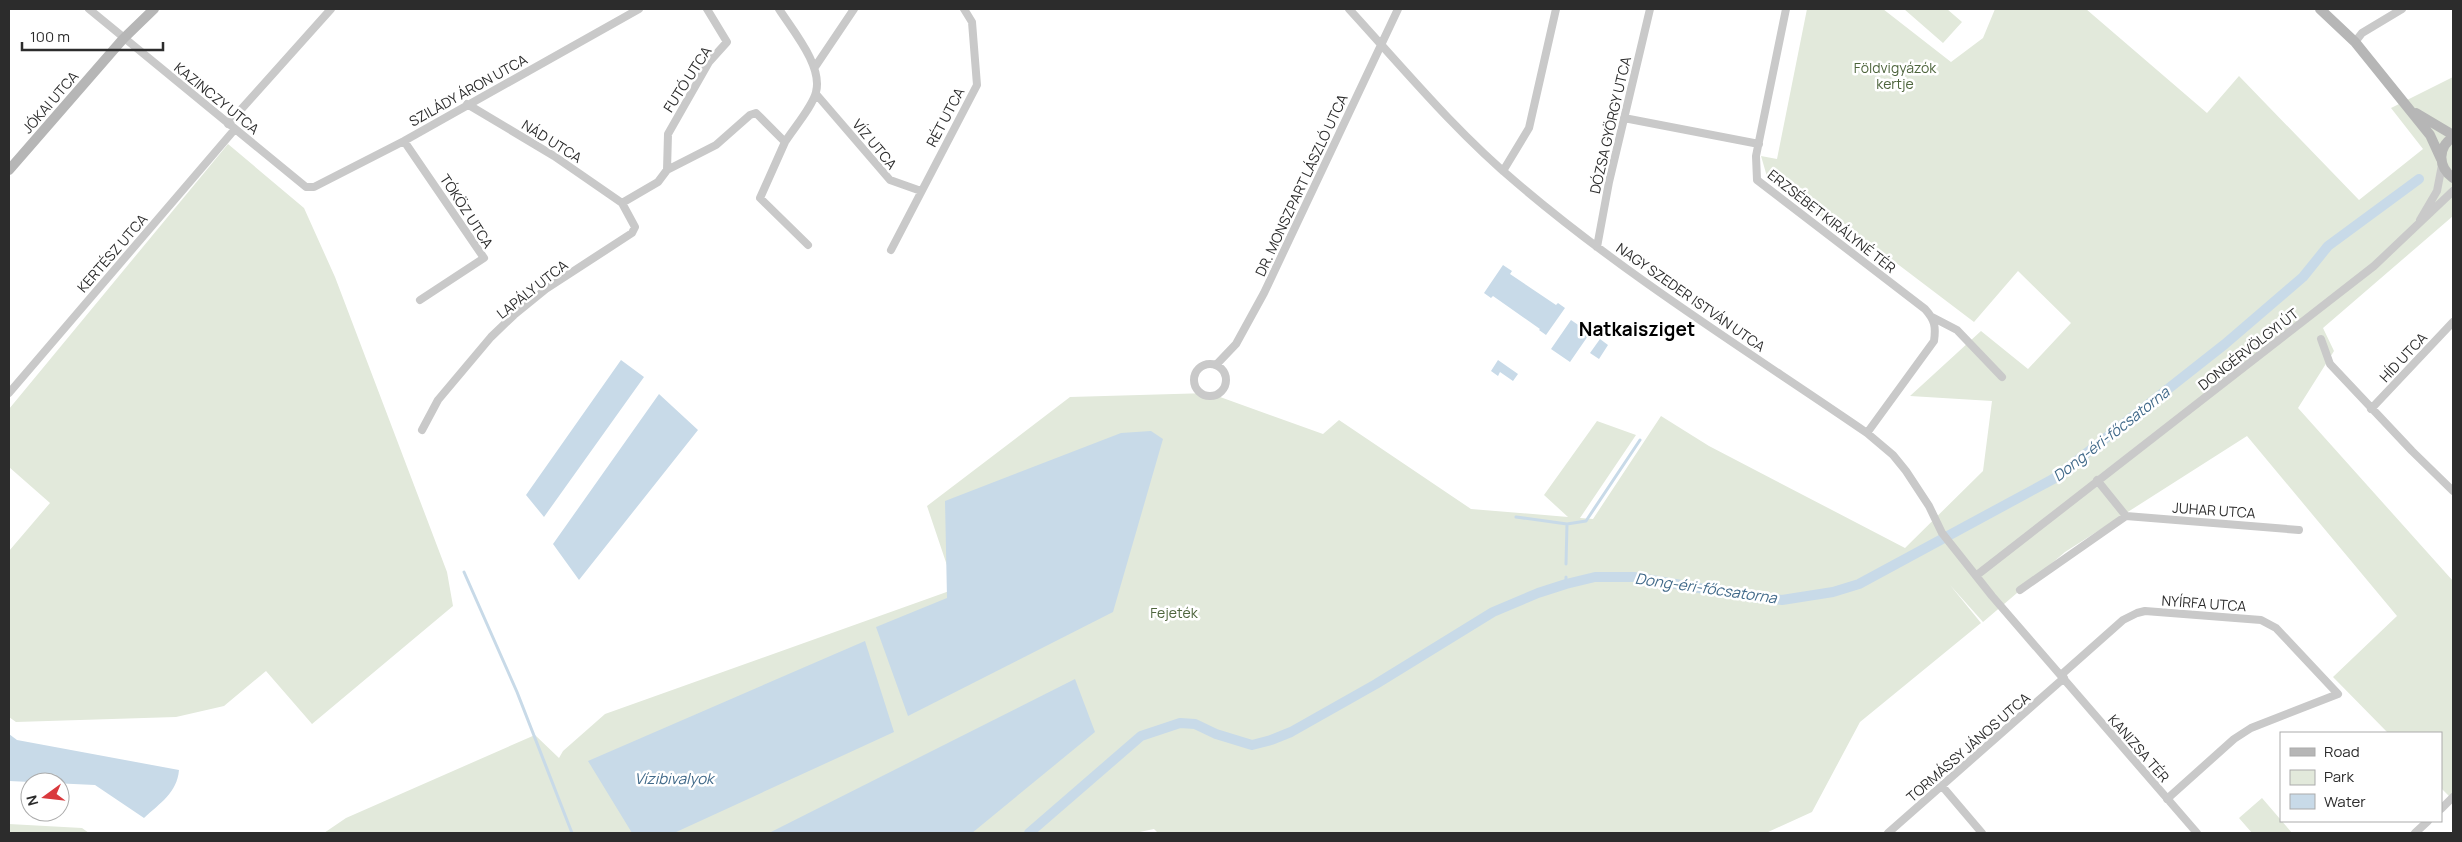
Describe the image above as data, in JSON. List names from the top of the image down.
{
  "streets": {
    "main road": ["JÓKAI UTCA"],
    "street": [
      "FUTÓ UTCA",
      "SZILÁDY ÁRON UTCA",
      "KAZINCZY UTCA",
      "RÉT UTCA",
      "DÓZSA GYÖRGY UTCA",
      "NÁD UTCA",
      "VÍZ UTCA",
      "DR. MONSZPART LÁSZLÓ UTCA",
      "TÓKÖZ UTCA",
      "ERZSÉBET KIRÁLYNÉ TÉR",
      "KERTÉSZ UTCA",
      "LAPÁLY UTCA",
      "NAGY SZEDER ISTVÁN UTCA",
      "DONGÉRVÖLGYI ÚT",
      "HÍD UTCA",
      "JUHAR UTCA",
      "NYÍRFA UTCA",
      "TORMÁSSY JÁNOS UTCA",
      "KANIZSA TÉR"
    ]
  },
  "crossings": [
    ["SZILÁDY ÁRON UTCA", "KAZINCZY UTCA"],
    ["SZILÁDY ÁRON UTCA", "NÁD UTCA"],
    ["SZILÁDY ÁRON UTCA", "TÓKÖZ UTCA"],
    ["KAZINCZY UTCA", "JÓKAI UTCA"],
    ["KAZINCZY UTCA", "KERTÉSZ UTCA"],
    ["RÉT UTCA", "VÍZ UTCA"],
    ["DÓZSA GYÖRGY UTCA", "NAGY SZEDER ISTVÁN UTCA"],
    ["NÁD UTCA", "LAPÁLY UTCA"],
    ["DR. MONSZPART LÁSZLÓ UTCA", "NAGY SZEDER ISTVÁN UTCA"],
    ["NAGY SZEDER ISTVÁN UTCA", "DONGÉRVÖLGYI ÚT"],
    ["NAGY SZEDER ISTVÁN UTCA", "KANIZSA TÉR"],
    ["DONGÉRVÖLGYI ÚT", "KANIZSA TÉR"],
    ["NYÍRFA UTCA", "TORMÁSSY JÁNOS UTCA"],
    ["NYÍRFA UTCA", "KANIZSA TÉR"],
    ["TORMÁSSY JÁNOS UTCA", "KANIZSA TÉR"]
  ],
  "districts": ["Natkaisziget"],
  "water": ["Dong-éri-főcsatorna", "Vízibivalyok"],
  "parks": ["Földvigyázók kertje", "Fejeték"],
  "legend": ["Road", "Park", "Water"],
  "scale_bar": "100 m",
  "north": "left"
}
